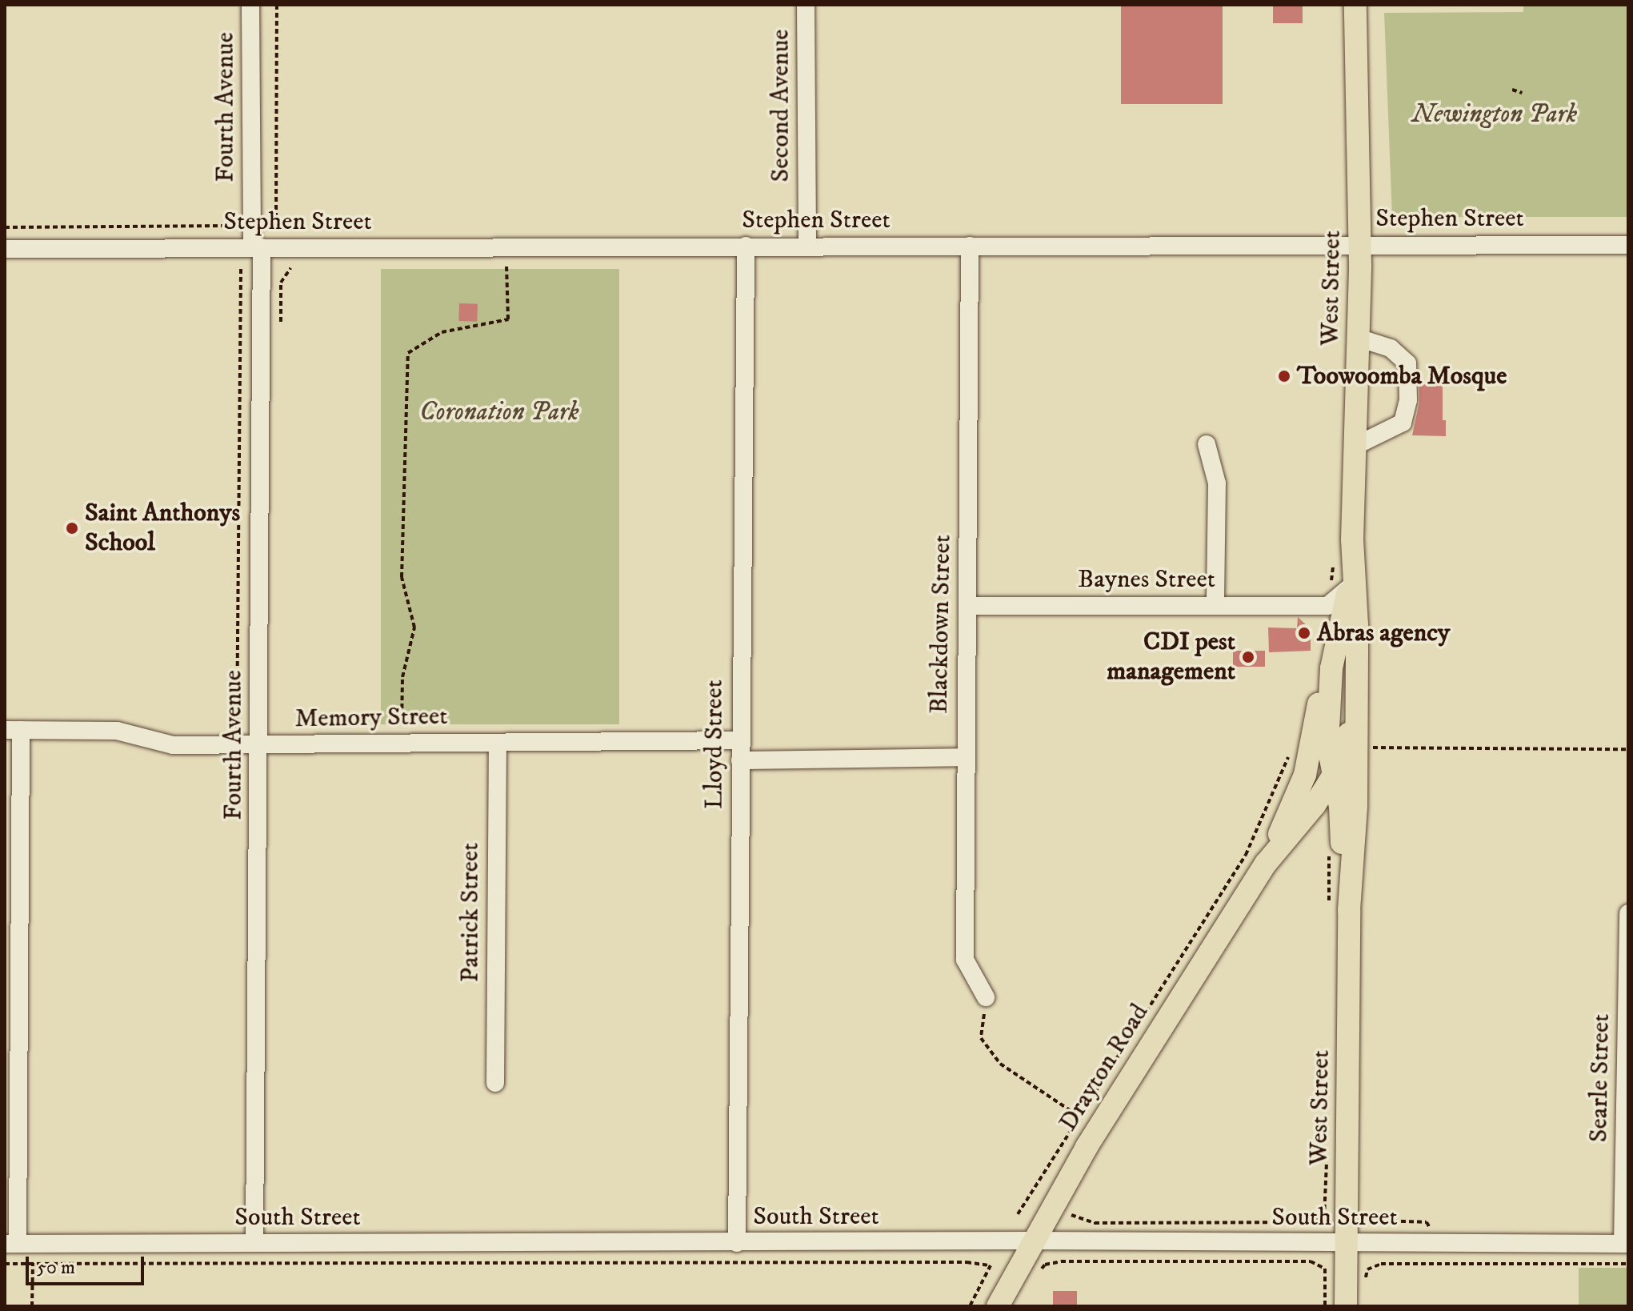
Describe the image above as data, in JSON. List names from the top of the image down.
{
  "streets": {
    "main road": ["West Street", "Drayton Road"],
    "street": [
      "Second Avenue",
      "Fourth Avenue",
      "Stephen Street",
      "Baynes Street",
      "Blackdown Street",
      "Memory Street",
      "Lloyd Street",
      "Patrick Street",
      "Searle Street",
      "South Street"
    ]
  },
  "crossings": [
    ["Second Avenue", "Stephen Street"],
    ["Fourth Avenue", "Stephen Street"],
    ["Fourth Avenue", "Memory Street"],
    ["Fourth Avenue", "South Street"],
    ["Stephen Street", "West Street"],
    ["Stephen Street", "Blackdown Street"],
    ["Stephen Street", "Lloyd Street"],
    ["West Street", "South Street"],
    ["Baynes Street", "Blackdown Street"],
    ["Memory Street", "Lloyd Street"],
    ["Memory Street", "Patrick Street"],
    ["Lloyd Street", "South Street"],
    ["Drayton Road", "South Street"],
    ["Searle Street", "South Street"]
  ],
  "parks": ["Newington Park", "Coronation Park"],
  "places": [
    "Toowoomba Mosque",
    "Saint Anthonys School",
    "Abras agency",
    "CDI pest management"
  ],
  "scale_bar": "50 m"
}
